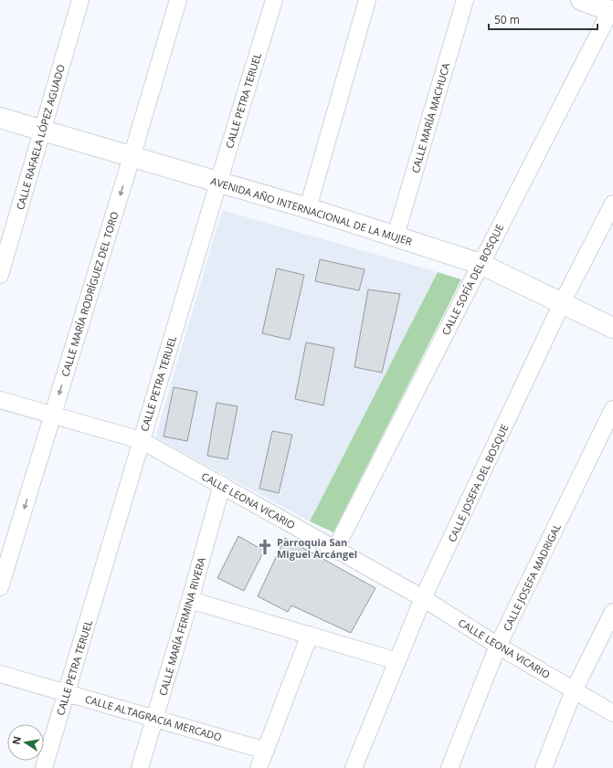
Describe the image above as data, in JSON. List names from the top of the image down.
{
  "streets": {
    "street": [
      "CALLE PETRA TERUEL",
      "CALLE MARÍA MACHUCA",
      "CALLE RAFAELA LÓPEZ AGUADO",
      "AVENIDA AÑO INTERNACIONAL DE LA MUJER",
      "CALLE SOFÍA DEL BOSQUE",
      "CALLE MARÍA RODRÍGUEZ DEL TORO",
      "CALLE JOSEFA DEL BOSQUE",
      "CALLE LEONA VICARIO",
      "CALLE JOSEFA MADRIGAL",
      "CALLE MARÍA FERMINA RIVERA",
      "CALLE ALTAGRACIA MERCADO"
    ]
  },
  "crossings": [
    ["CALLE PETRA TERUEL", "AVENIDA AÑO INTERNACIONAL DE LA MUJER"],
    ["CALLE PETRA TERUEL", "CALLE LEONA VICARIO"],
    ["CALLE PETRA TERUEL", "CALLE ALTAGRACIA MERCADO"],
    ["CALLE MARÍA MACHUCA", "AVENIDA AÑO INTERNACIONAL DE LA MUJER"],
    ["CALLE RAFAELA LÓPEZ AGUADO", "AVENIDA AÑO INTERNACIONAL DE LA MUJER"],
    ["AVENIDA AÑO INTERNACIONAL DE LA MUJER", "CALLE SOFÍA DEL BOSQUE"],
    ["AVENIDA AÑO INTERNACIONAL DE LA MUJER", "CALLE MARÍA RODRÍGUEZ DEL TORO"],
    ["AVENIDA AÑO INTERNACIONAL DE LA MUJER", "CALLE JOSEFA DEL BOSQUE"],
    ["CALLE SOFÍA DEL BOSQUE", "CALLE LEONA VICARIO"],
    ["CALLE MARÍA RODRÍGUEZ DEL TORO", "CALLE LEONA VICARIO"],
    ["CALLE JOSEFA DEL BOSQUE", "CALLE LEONA VICARIO"],
    ["CALLE LEONA VICARIO", "CALLE JOSEFA MADRIGAL"],
    ["CALLE LEONA VICARIO", "CALLE MARÍA FERMINA RIVERA"],
    ["CALLE MARÍA FERMINA RIVERA", "CALLE ALTAGRACIA MERCADO"]
  ],
  "one_way": ["CALLE MARÍA RODRÍGUEZ DEL TORO"],
  "places": {
    "church": ["Parroquia San Miguel Arcángel"]
  },
  "scale_bar": "50 m",
  "north": "left"
}
